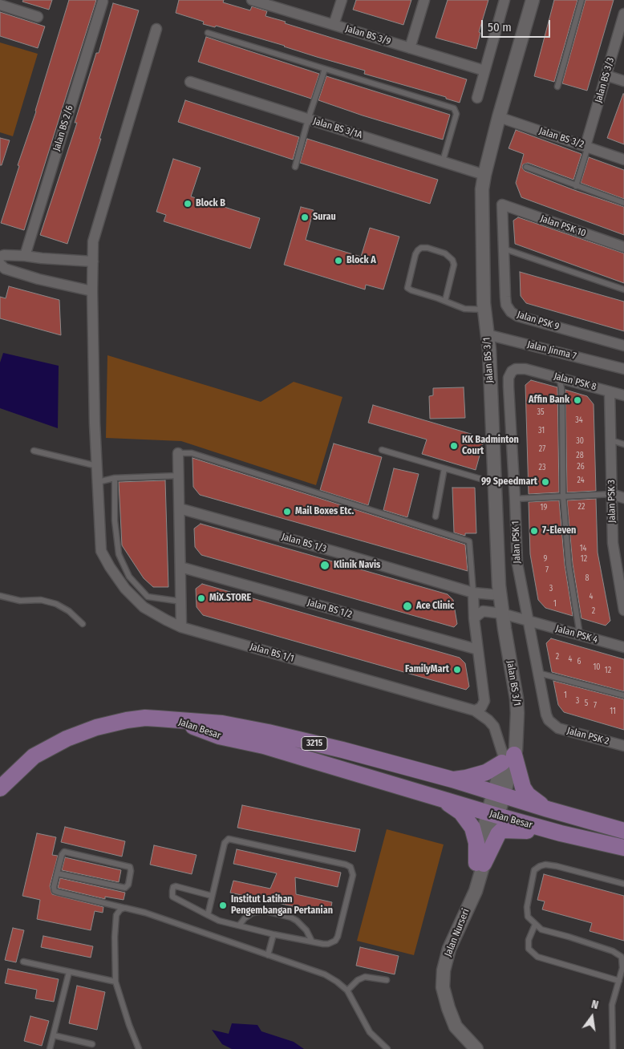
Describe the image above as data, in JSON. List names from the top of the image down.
{
  "streets": {
    "main road": ["Jalan Besar", "3215"],
    "street": [
      "Jalan BS 3/9",
      "Jalan BS 3/3",
      "Jalan BS 2/6",
      "Jalan BS 3/1A",
      "Jalan BS 3/2",
      "Jalan PSK 10",
      "Jalan PSK 9",
      "Jalan Jinma 7",
      "Jalan BS 3/1",
      "Jalan PSK 8",
      "Jalan PSK 3",
      "Jalan PSK 1",
      "Jalan BS 1/3",
      "Jalan BS 1/2",
      "Jalan PSK 4",
      "Jalan BS 1/1",
      "Jalan PSK 2",
      "Jalan Nurseri"
    ]
  },
  "crossings": [
    ["Jalan BS 3/3", "Jalan BS 3/2"],
    ["Jalan BS 3/1A", "Jalan BS 3/1"],
    ["Jalan BS 3/2", "Jalan BS 3/1"],
    ["Jalan PSK 10", "Jalan PSK 9"],
    ["Jalan Jinma 7", "Jalan BS 3/1"],
    ["Jalan BS 3/1", "Jalan BS 1/3"],
    ["Jalan BS 3/1", "Jalan PSK 4"],
    ["Jalan BS 3/1", "Jalan BS 1/1"],
    ["Jalan BS 3/1", "Jalan Besar"],
    ["Jalan BS 3/1", "Jalan Nurseri"],
    ["Jalan PSK 8", "Jalan PSK 3"],
    ["Jalan PSK 8", "Jalan PSK 1"],
    ["Jalan PSK 1", "Jalan PSK 4"],
    ["Jalan PSK 1", "Jalan PSK 2"],
    ["Jalan Besar", "3215"],
    ["Jalan Besar", "Jalan Nurseri"]
  ],
  "places": [
    "Block B",
    "Surau",
    "Block A",
    "Affin Bank",
    "KK Badminton Court",
    "99 Speedmart",
    "Mail Boxes Etc.",
    "7-Eleven",
    "Klinik Navis",
    "MiX.STORE",
    "Ace Clinic",
    "FamilyMart",
    "Institut Latihan Pengembangan Pertanian"
  ],
  "house_numbers": [
    "35",
    "34",
    "31",
    "30",
    "27",
    "28",
    "26",
    "23",
    "24",
    "22",
    "19",
    "14",
    "9",
    "12",
    "7",
    "8",
    "3",
    "4",
    "1",
    "2",
    "2",
    "4",
    "6",
    "10",
    "12",
    "1",
    "3",
    "5",
    "7",
    "11"
  ],
  "scale_bar": "50 m",
  "north": "top"
}
